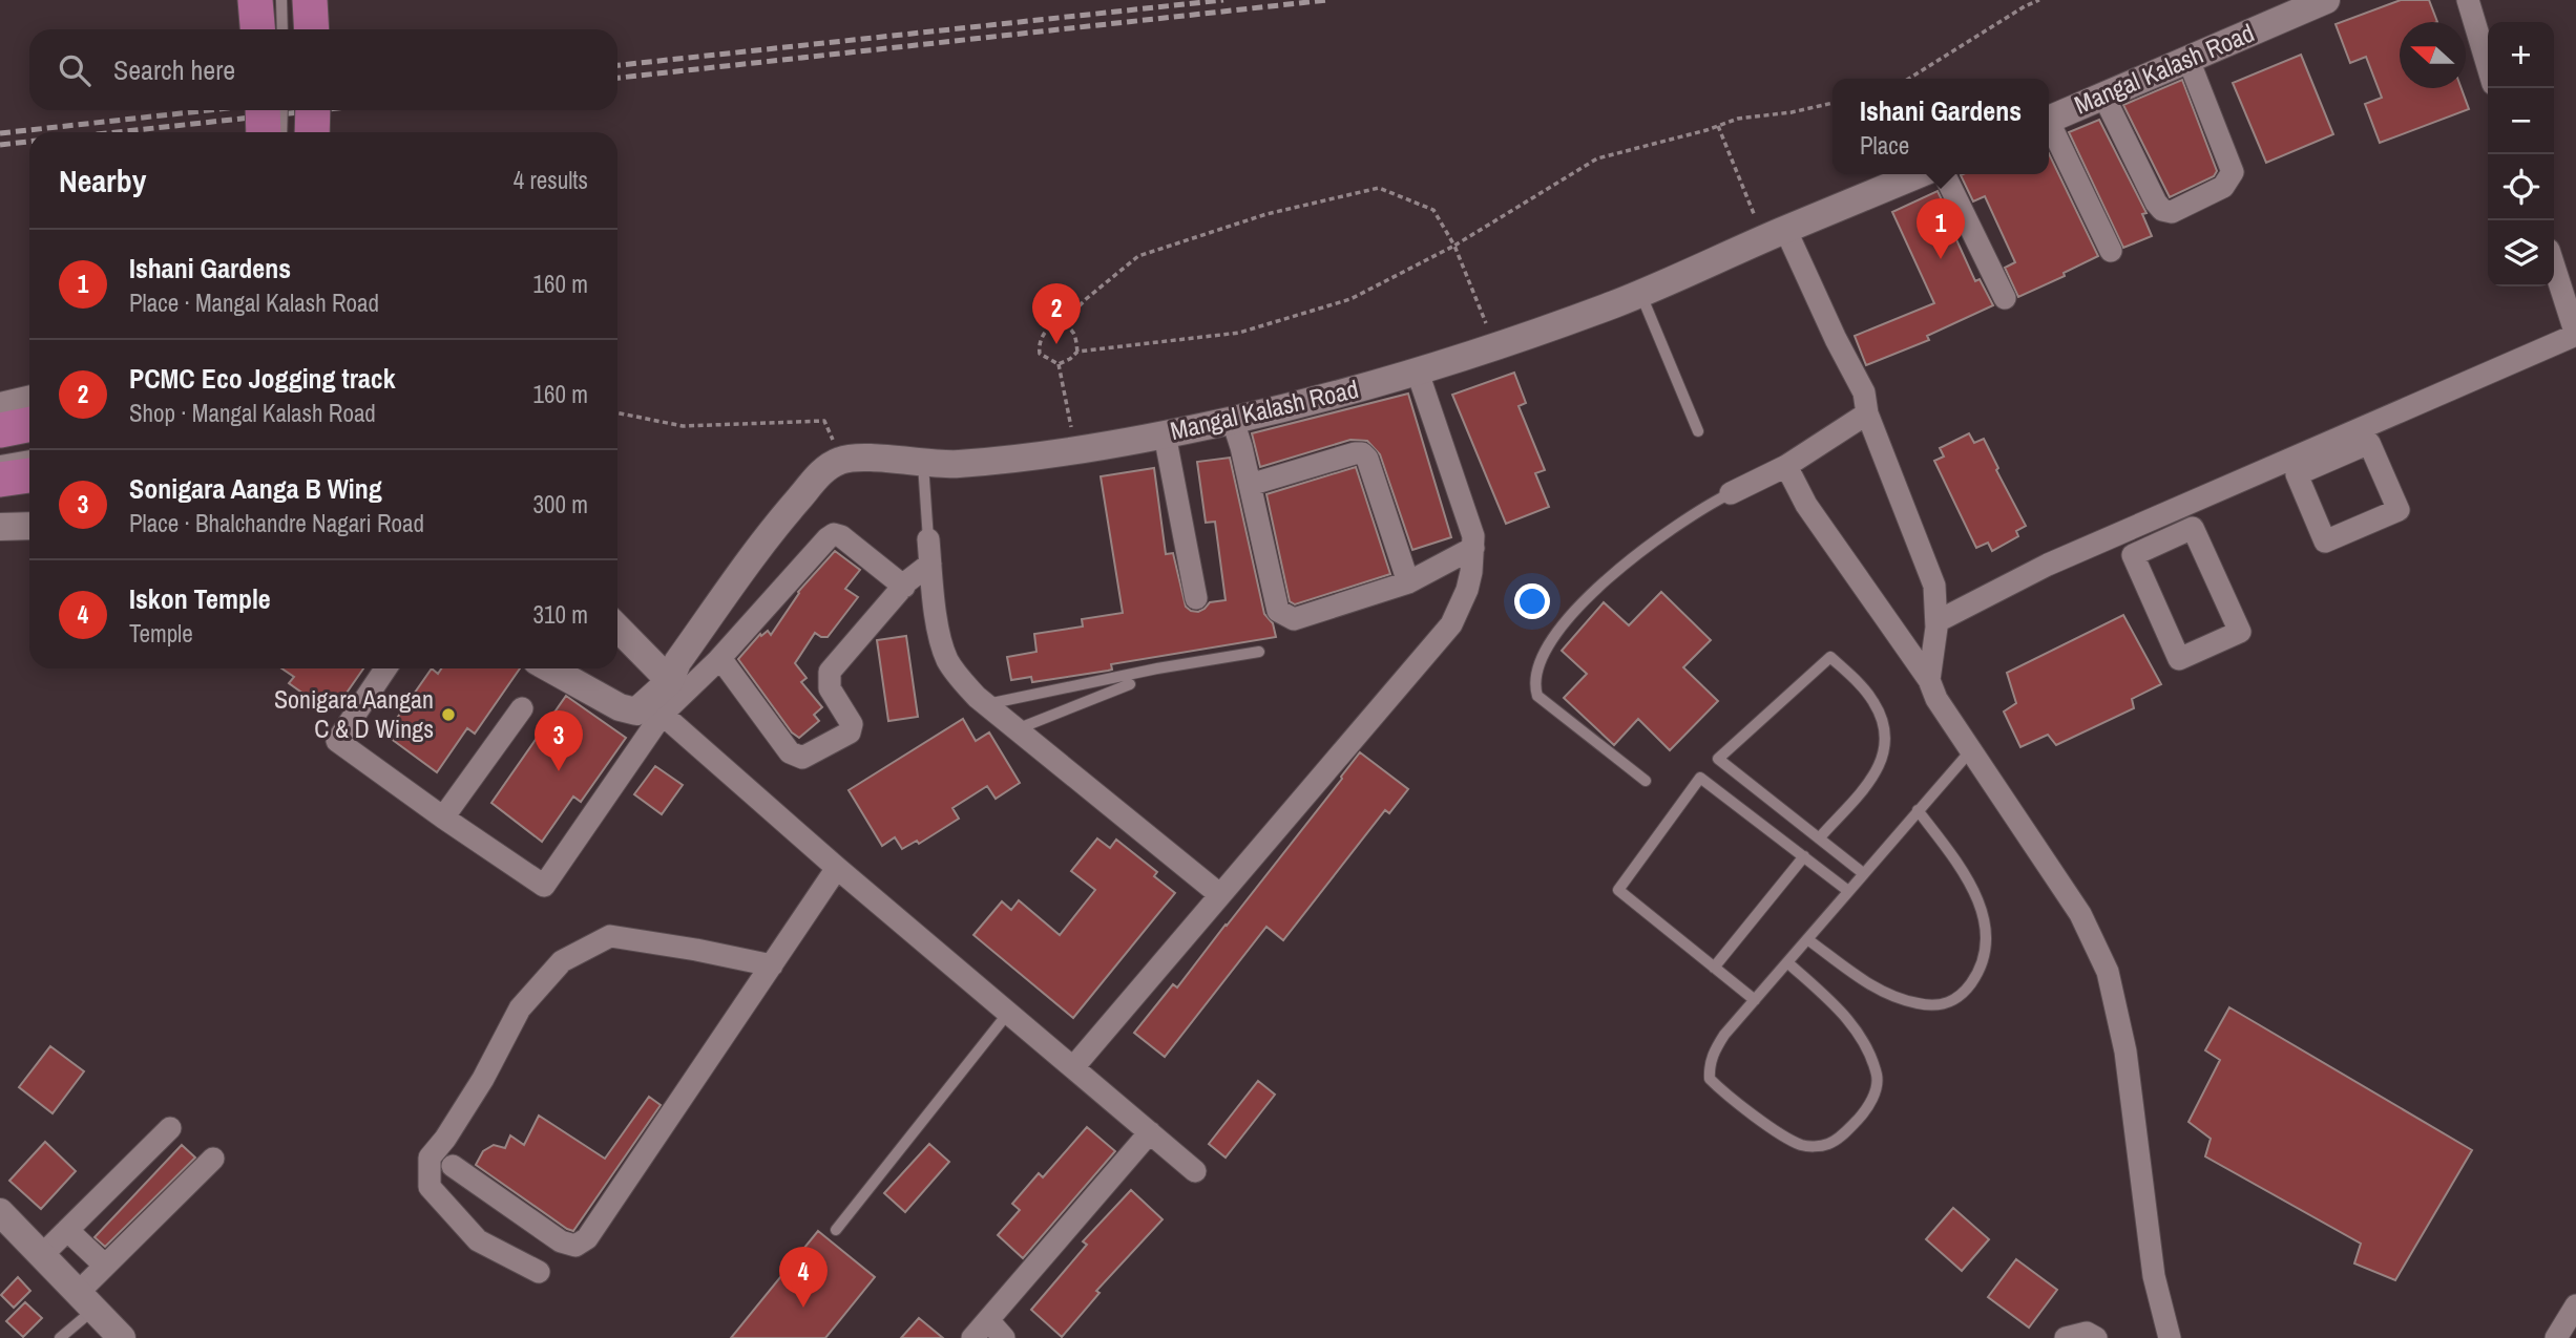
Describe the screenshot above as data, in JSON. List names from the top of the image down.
{
  "streets": {
    "street": ["Mangal Kalash Road"]
  },
  "places": ["Sonigara Aangan C & D Wings"],
  "north": "left",
  "page": {
    "map_buttons": ["+", "−"],
    "search": "Search here",
    "popup": ["Ishani Gardens", "Place"],
    "heading": ["Nearby", "4 results"],
    "pins": [
      "1",
      "2",
      "3",
      "4"
    ],
    "list": [
      {
        "mark": "1",
        "name": "Ishani Gardens",
        "note": "Place · Mangal Kalash Road",
        "value": "160 m"
      },
      {
        "mark": "2",
        "name": "PCMC Eco Jogging track",
        "note": "Shop · Mangal Kalash Road",
        "value": "160 m"
      },
      {
        "mark": "3",
        "name": "Sonigara Aanga B Wing",
        "note": "Place · Bhalchandre Nagari Road",
        "value": "300 m"
      },
      {
        "mark": "4",
        "name": "Iskon Temple",
        "note": "Temple",
        "value": "310 m"
      }
    ]
  }
}
